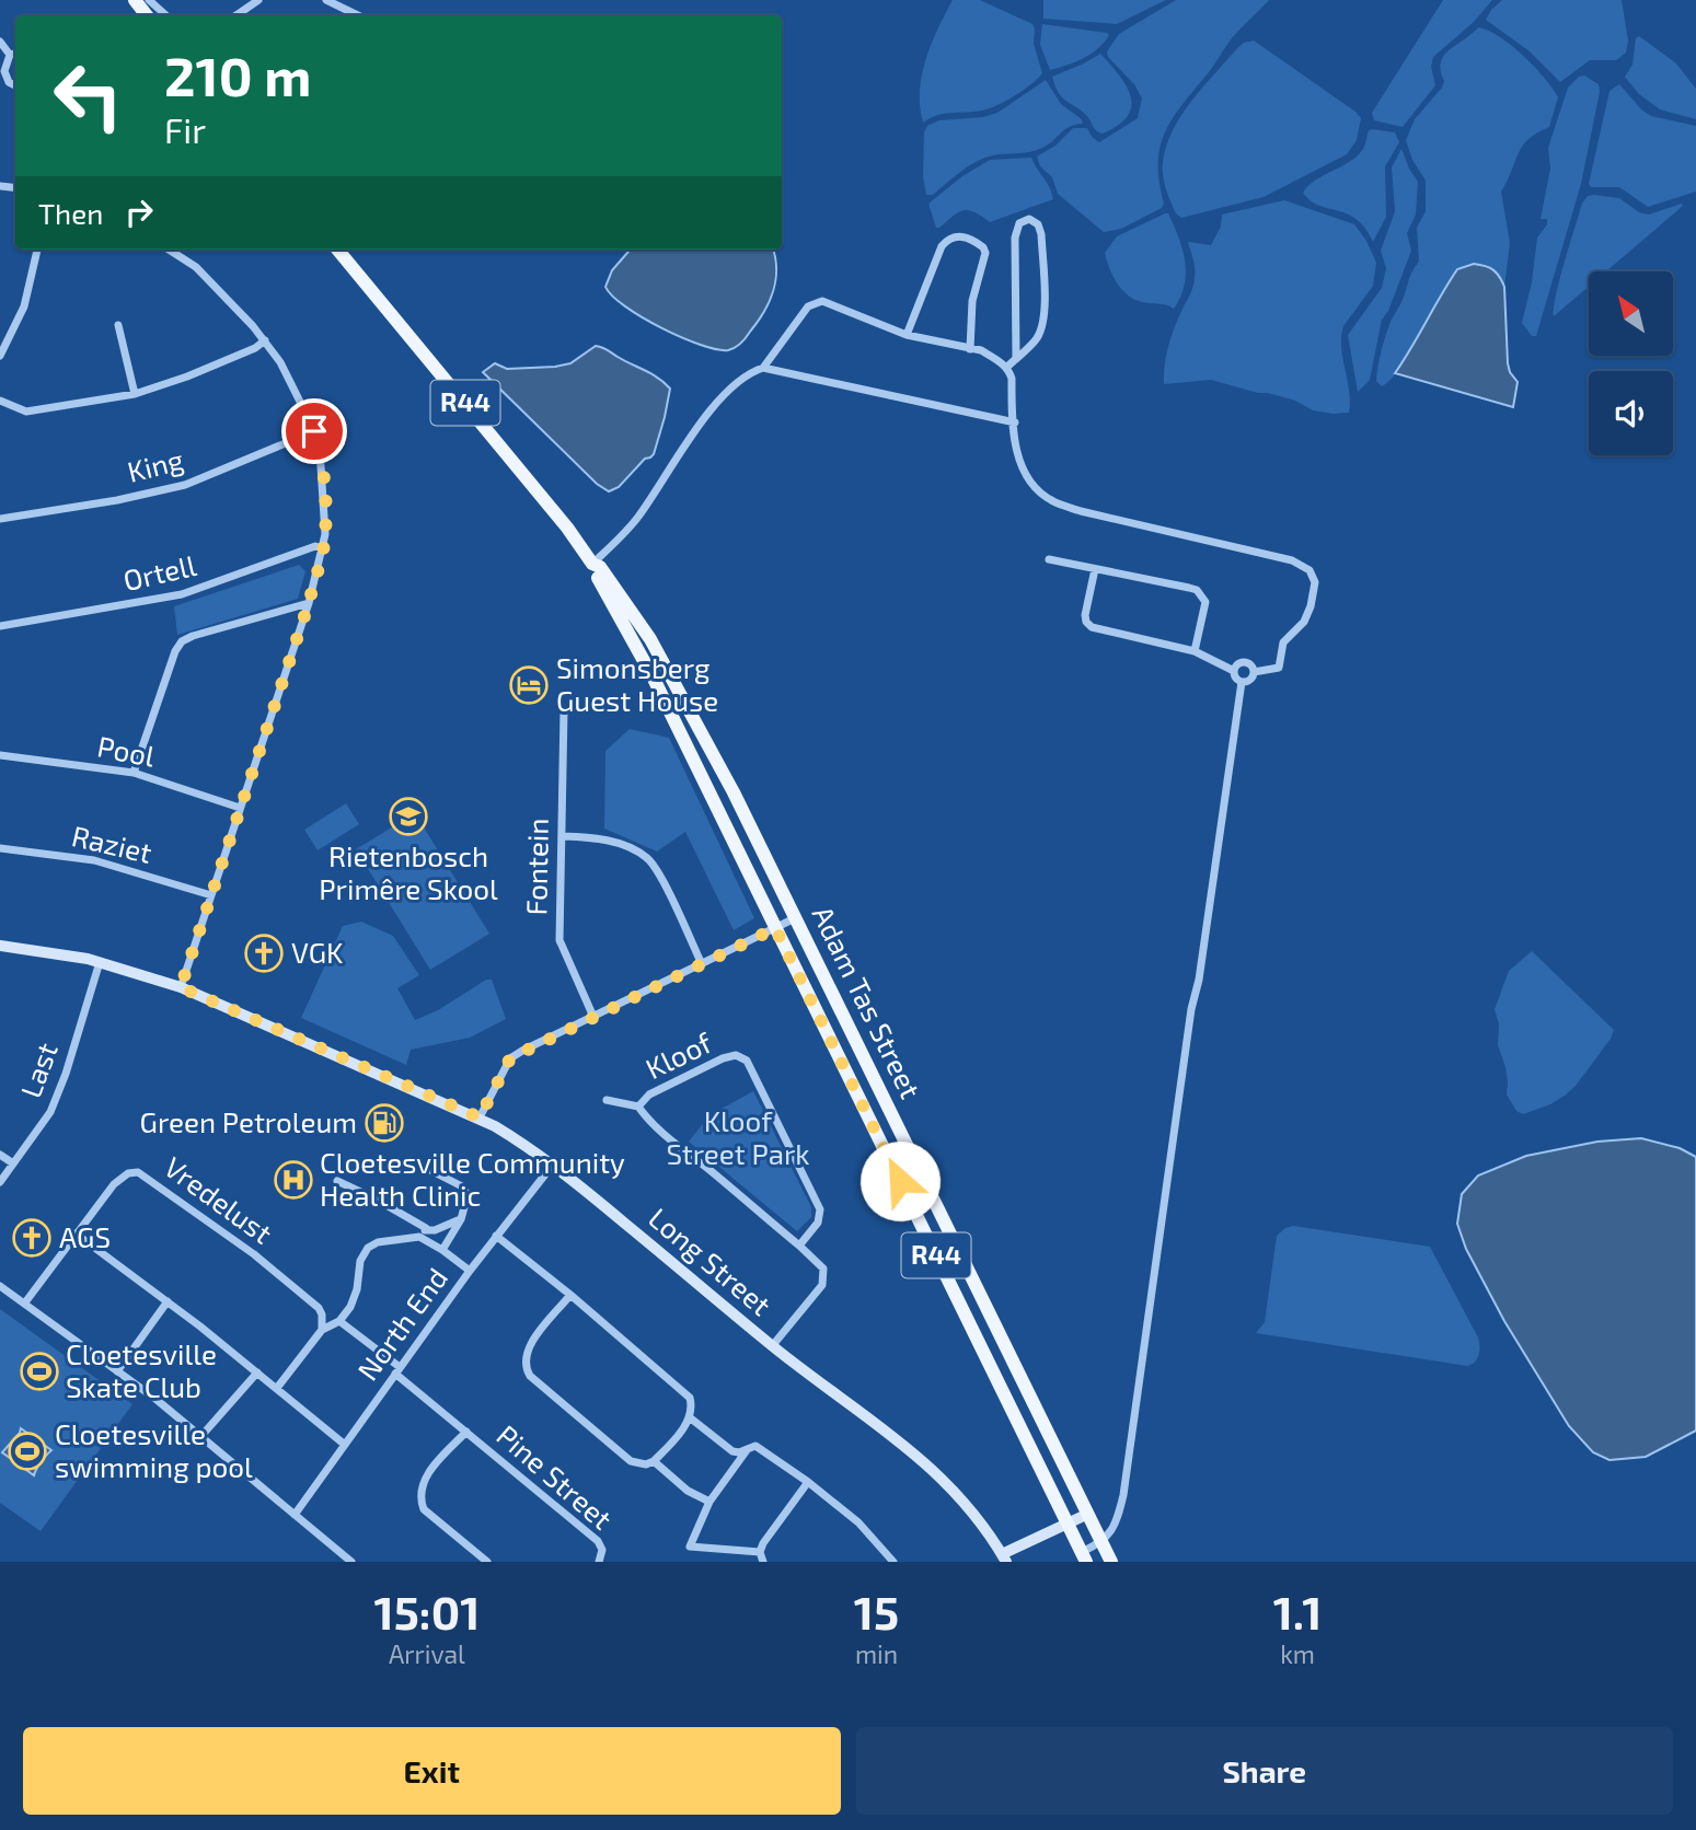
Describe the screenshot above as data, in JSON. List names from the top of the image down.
{
  "streets": {
    "main road": ["R44", "Adam Tas Street"],
    "street": [
      "King",
      "Ortell",
      "Pool",
      "Raziet",
      "Fontein",
      "Kloof",
      "Last",
      "Vredelust",
      "Long Street",
      "North End",
      "Pine Street"
    ]
  },
  "crossings": [
    ["Adam Tas Street", "Long Street"],
    ["Kloof", "Long Street"],
    ["Last", "Long Street"],
    ["Long Street", "North End"],
    ["North End", "Pine Street"]
  ],
  "parks": ["Kloof Street Park"],
  "places": {
    "hotel": ["Simonsberg Guest House"],
    "school or university": ["Rietenbosch Primêre Skool"],
    "church": ["VGK", "AGS"],
    "fuel station": ["Green Petroleum"],
    "hospital": ["Cloetesville Community Health Clinic"],
    "sports": ["Cloetesville Skate Club", "Cloetesville swimming pool"]
  },
  "north": "top left",
  "page": {
    "turn": ["210 m", "Fir"],
    "then": "Then",
    "eta": [
      "15:01",
      "Arrival",
      "15",
      "min",
      "1.1",
      "km"
    ],
    "buttons": ["Exit", "Share"]
  }
}
